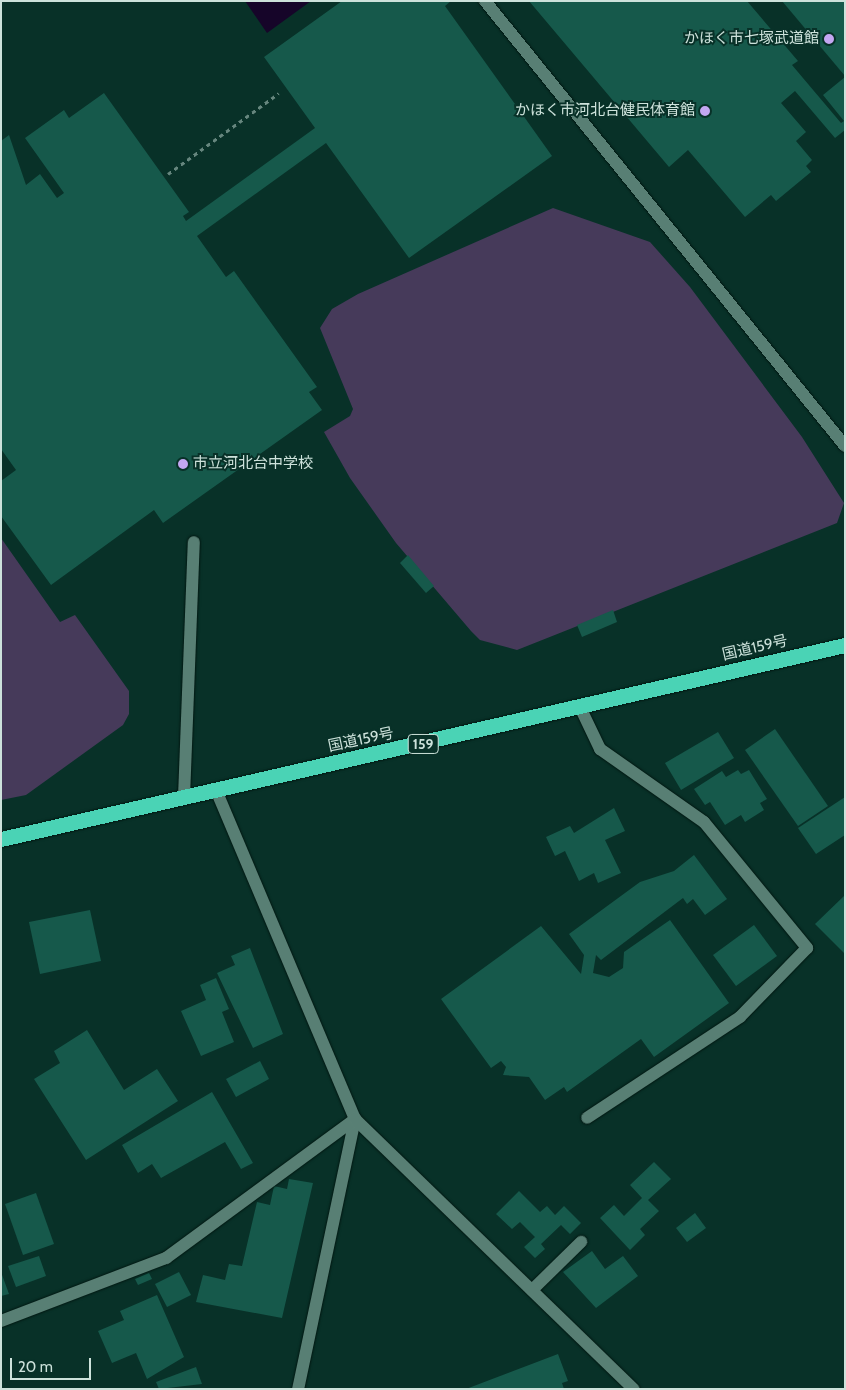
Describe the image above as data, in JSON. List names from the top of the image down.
{
  "streets": {
    "highway": ["国道159号", "159"]
  },
  "places": ["かほく市七塚武道館", "かほく市河北台健民体育館", "市立河北台中学校"],
  "scale_bar": "20 m"
}
